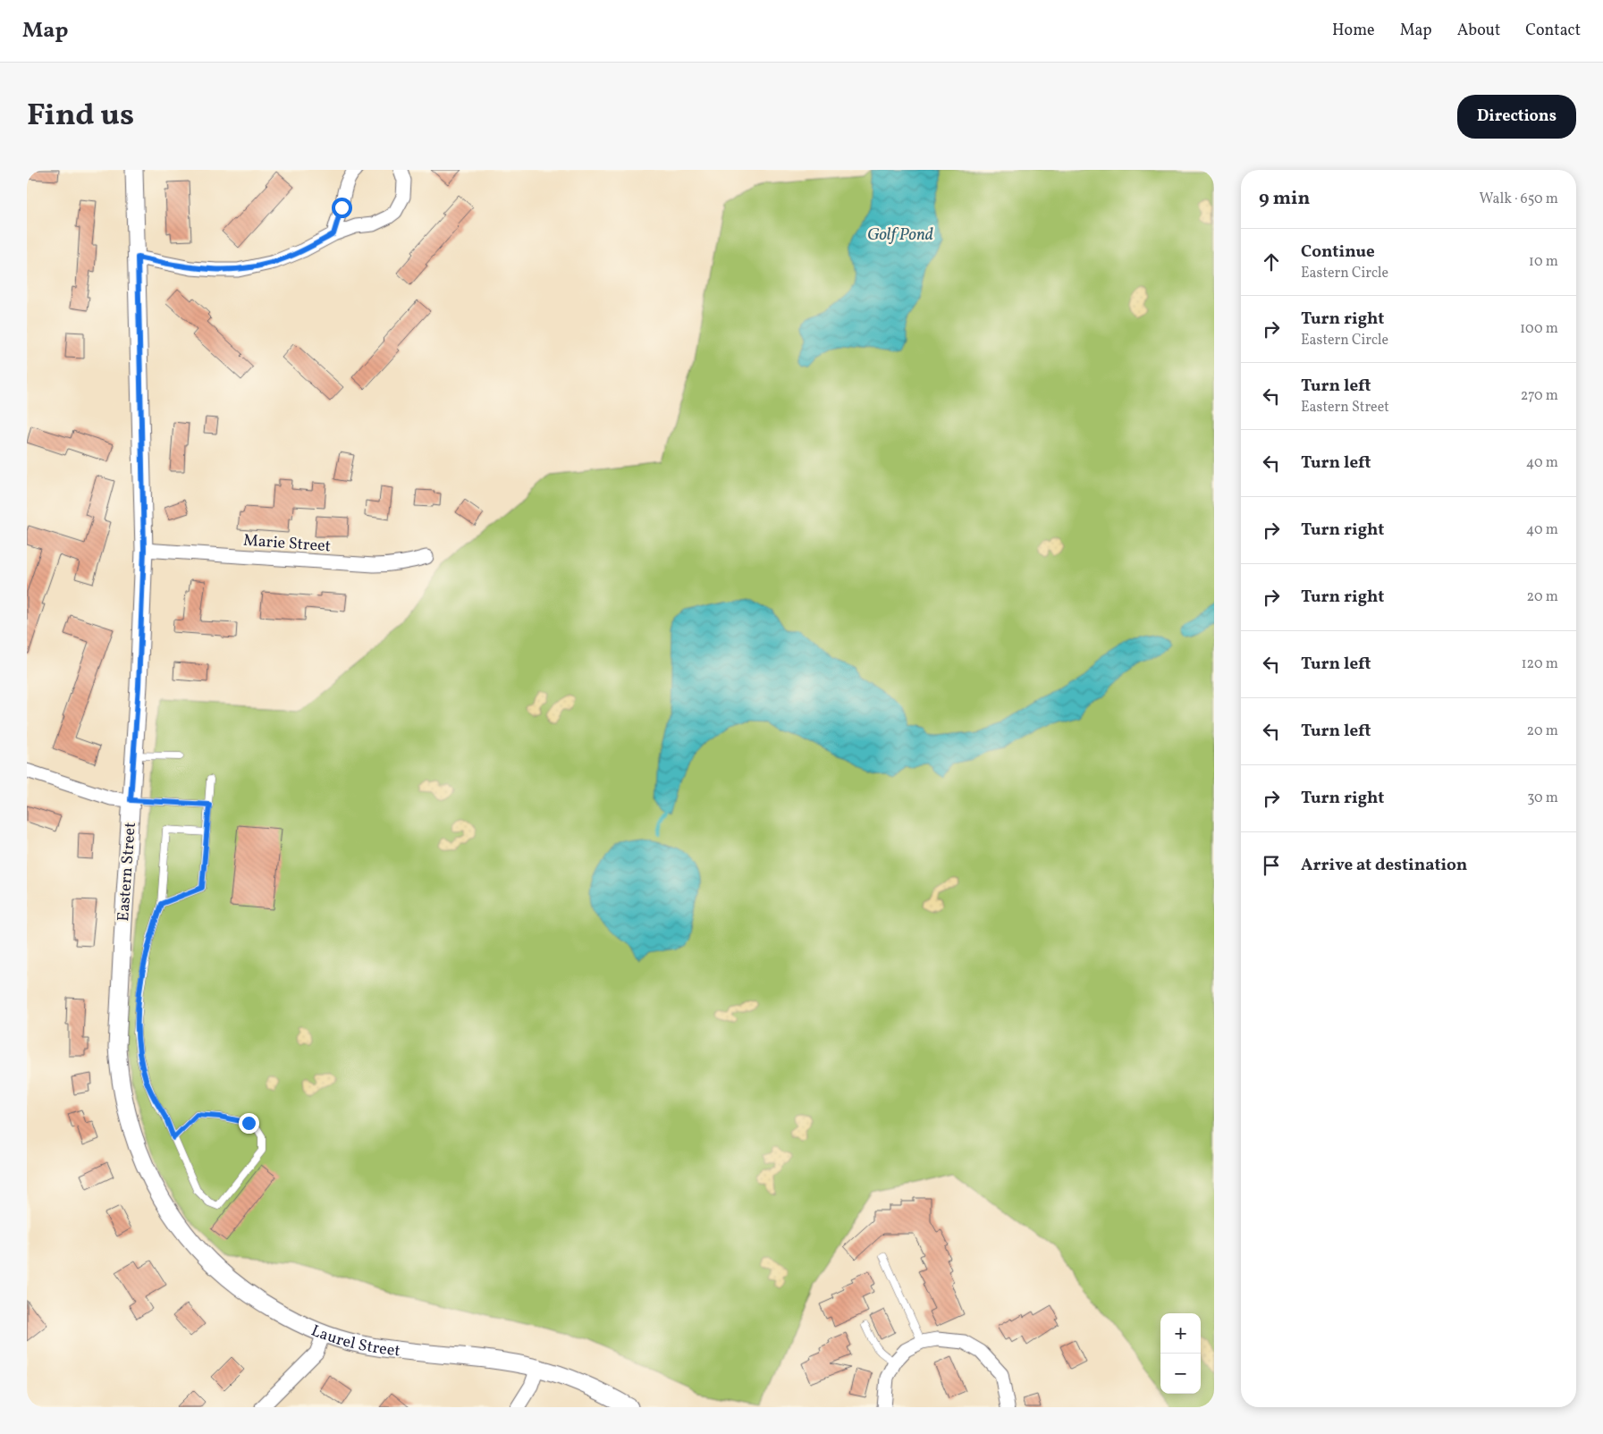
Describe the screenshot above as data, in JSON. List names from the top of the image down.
{
  "streets": {
    "street": ["Marie Street", "Eastern Street", "Laurel Street"]
  },
  "crossings": [
    ["Marie Street", "Eastern Street"],
    ["Eastern Street", "Laurel Street"]
  ],
  "water": ["Golf Pond"],
  "page": {
    "header": "Map",
    "nav": [
      "Home",
      "Map",
      "About",
      "Contact"
    ],
    "title": "Find us",
    "buttons": "Directions",
    "heading": ["9 min", "Walk · 650 m"],
    "list": [
      ["Continue", "Eastern Circle", "10 m"],
      ["Turn right", "Eastern Circle", "100 m"],
      ["Turn left", "Eastern Street", "270 m"],
      ["Turn left", "40 m"],
      ["Turn right", "40 m"],
      ["Turn right", "20 m"],
      ["Turn left", "120 m"],
      ["Turn left", "20 m"],
      ["Turn right", "30 m"],
      "Arrive at destination"
    ],
    "map_buttons": ["+", "−"]
  }
}
